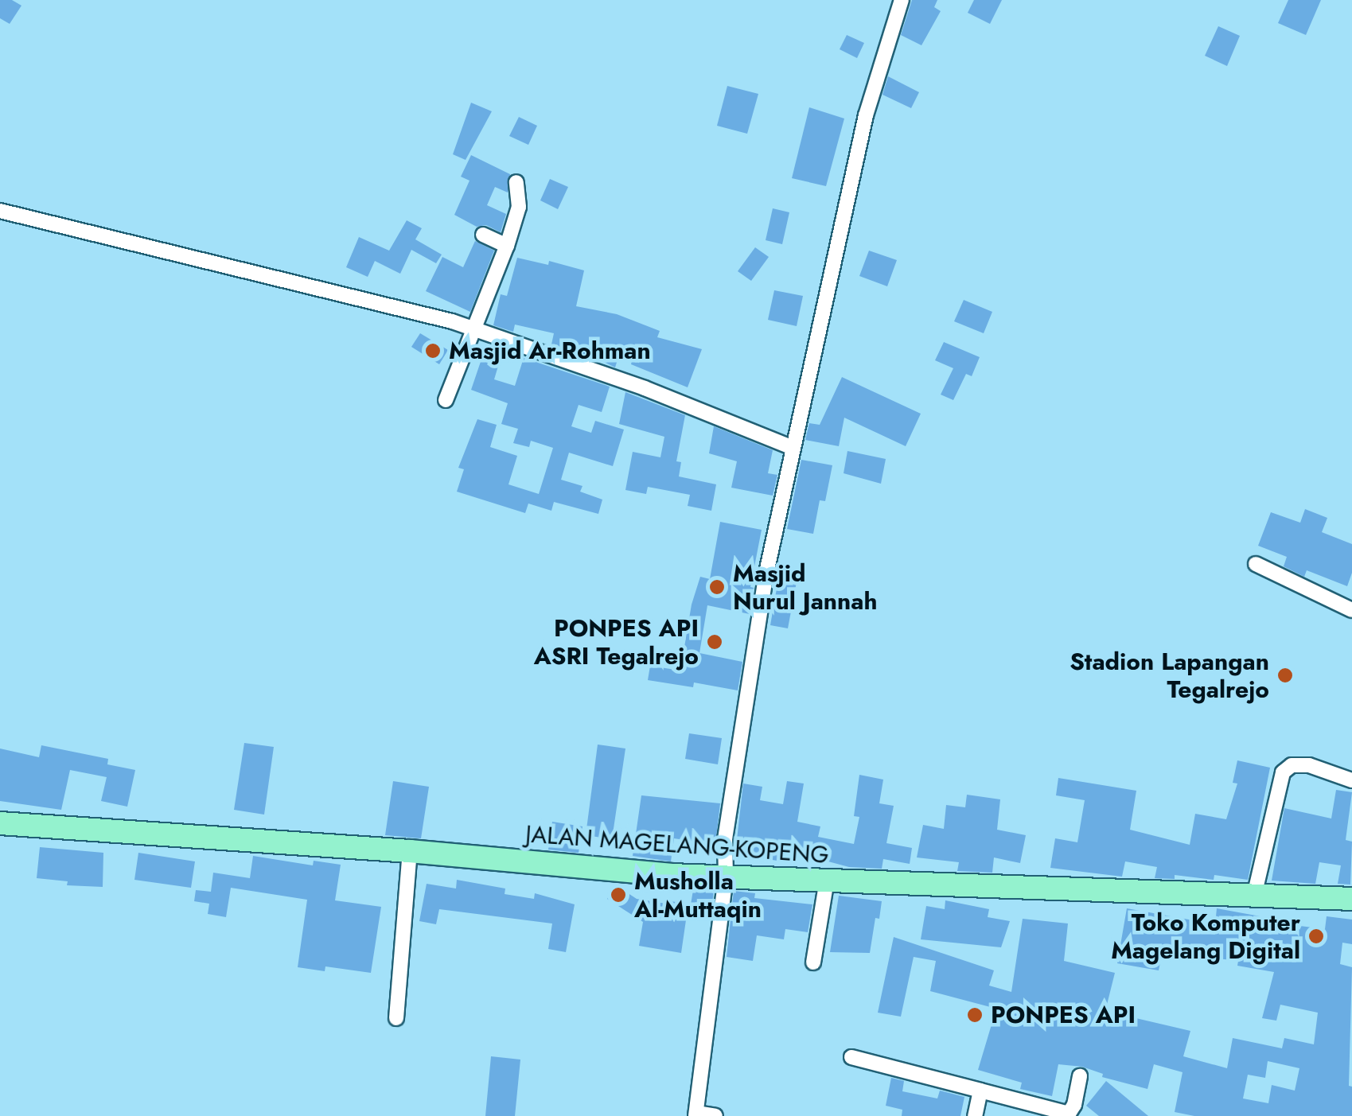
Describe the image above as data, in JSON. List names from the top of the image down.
{
  "streets": {
    "main road": ["JALAN MAGELANG-KOPENG"]
  },
  "places": [
    "Masjid Ar-Rohman",
    "Masjid Nurul Jannah",
    "PONPES API ASRI Tegalrejo",
    "Stadion Lapangan Tegalrejo",
    "Musholla Al-Muttaqin",
    "Toko Komputer Magelang Digital",
    "PONPES API"
  ]
}
